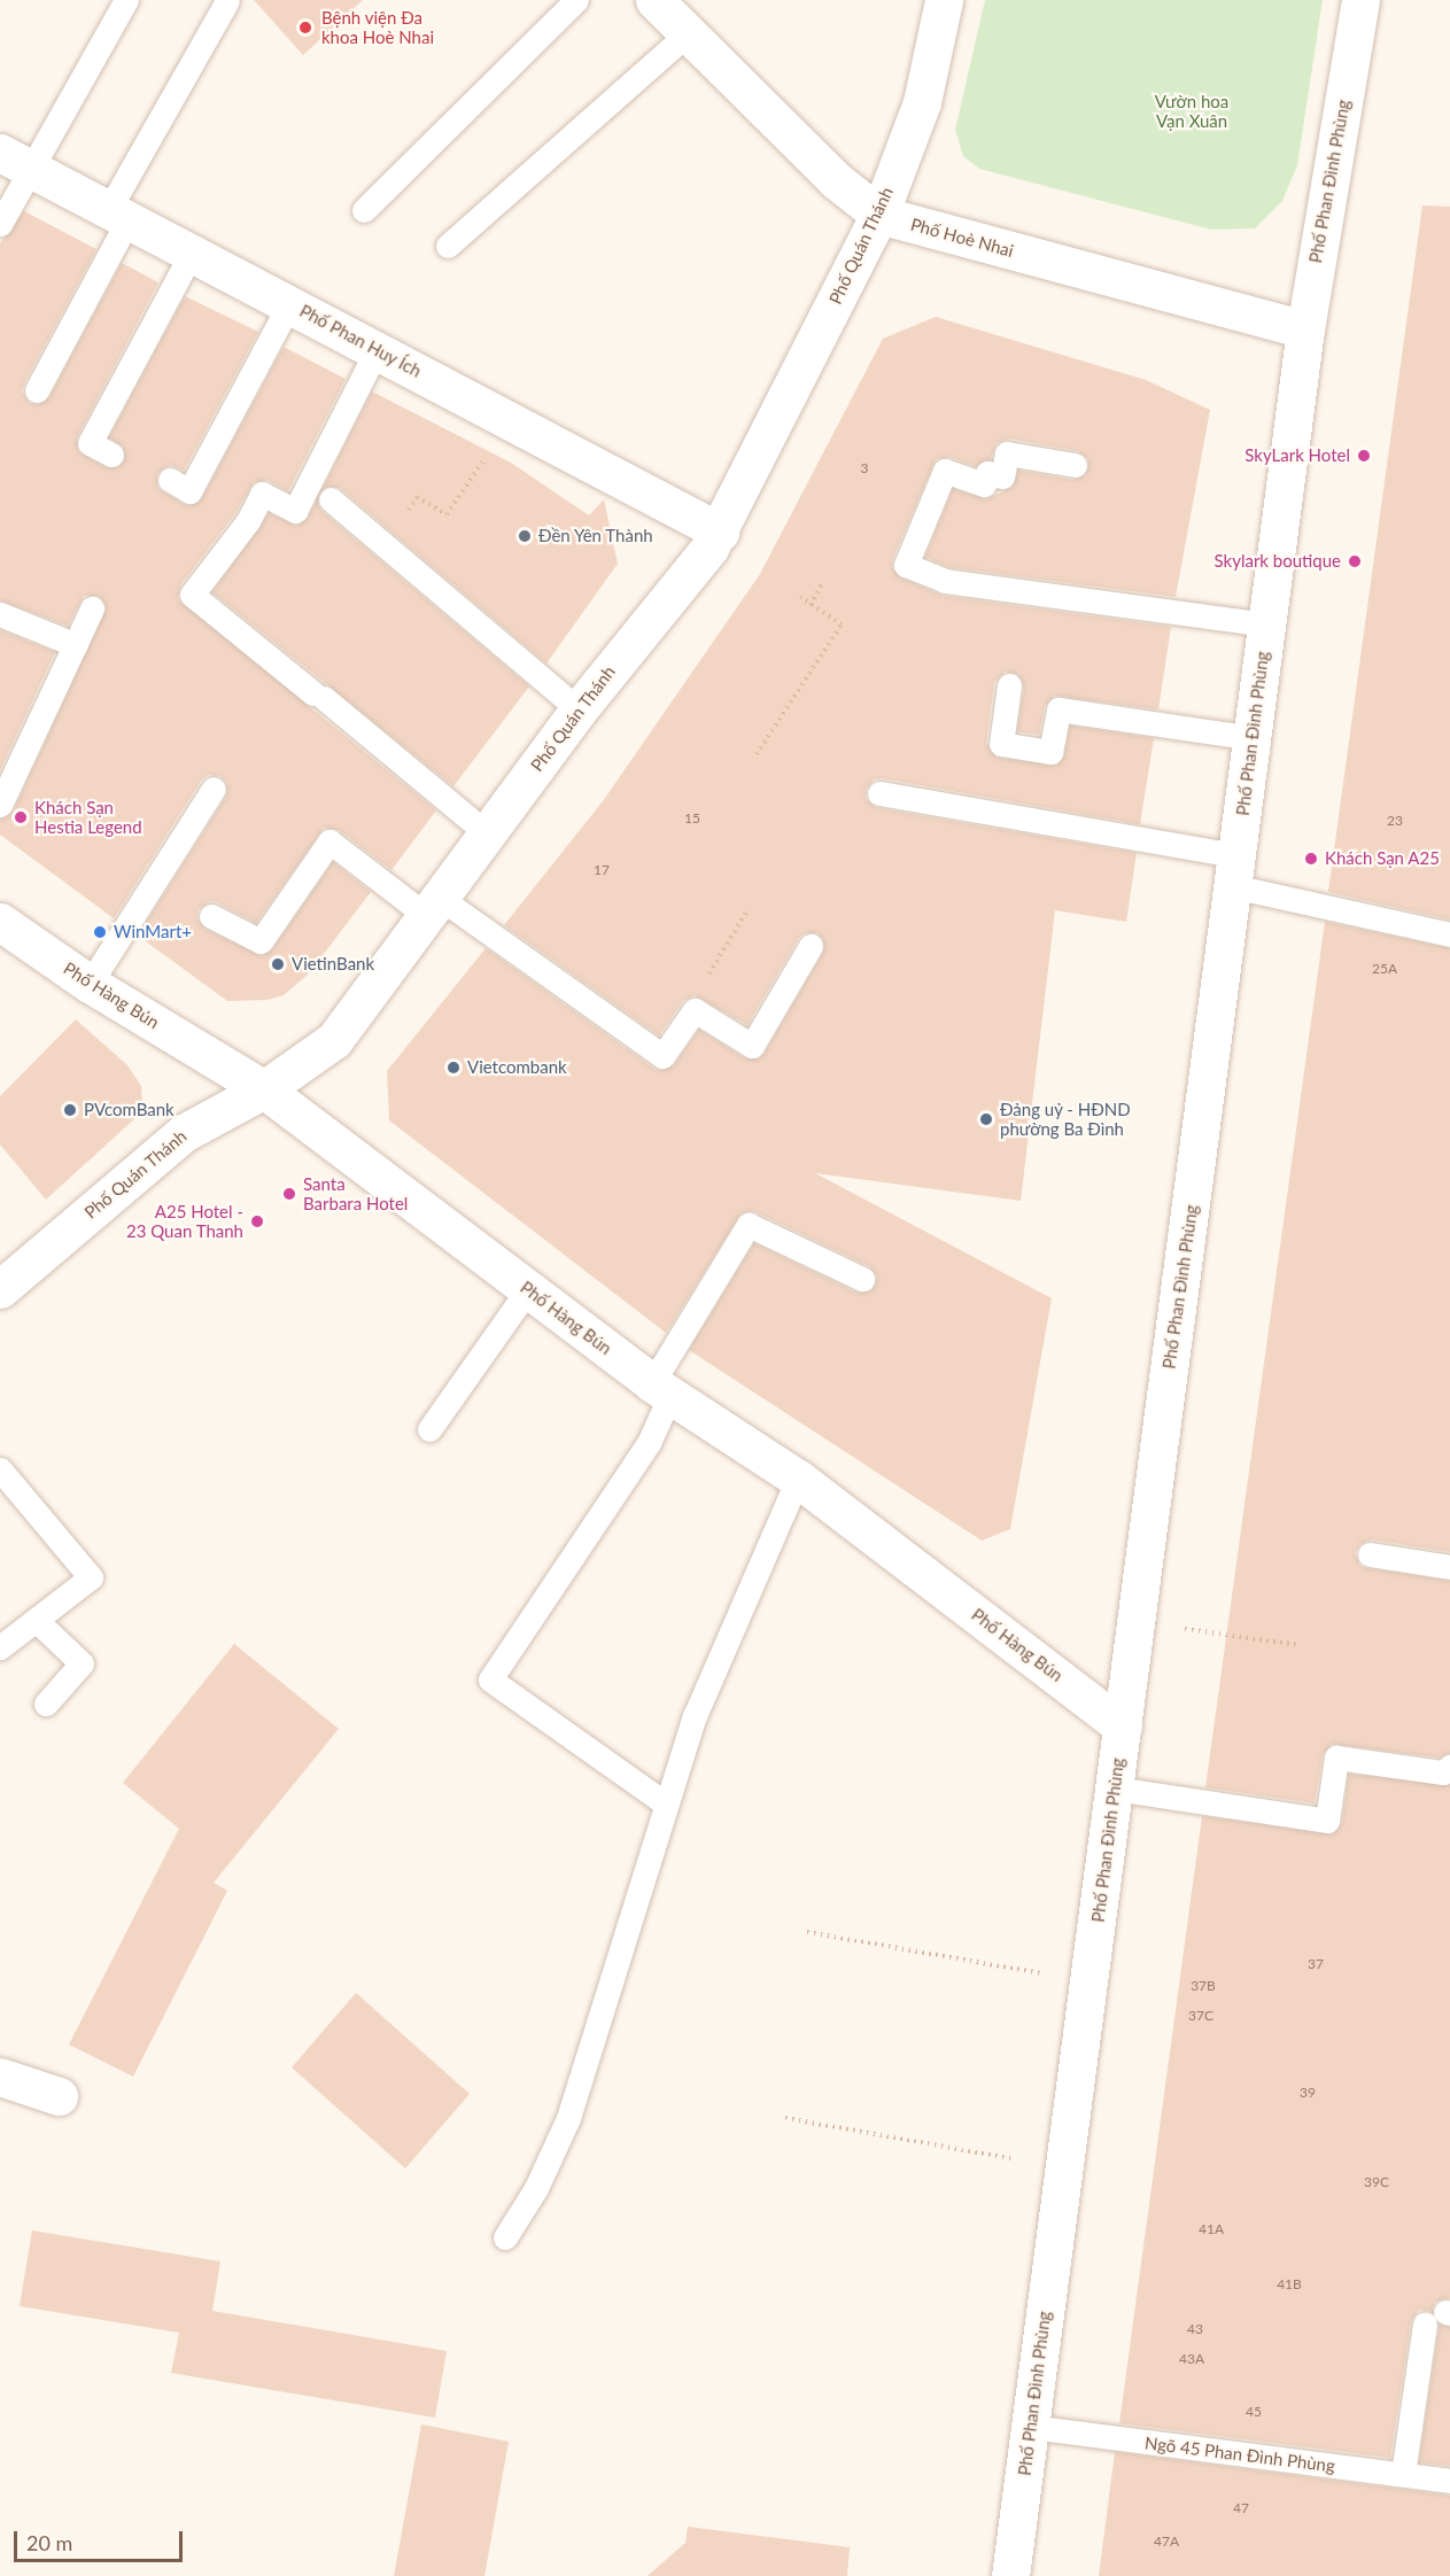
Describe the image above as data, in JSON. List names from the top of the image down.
{
  "streets": {
    "main road": [
      "Phố Phan Đình Phùng",
      "Phố Hoè Nhai",
      "Phố Quán Thánh",
      "Phố Phan Huy Ích",
      "Phố Hàng Bún"
    ],
    "lane": ["Ngõ 45 Phan Đình Phùng"]
  },
  "crossings": [
    ["Phố Phan Đình Phùng", "Phố Hoè Nhai"],
    ["Phố Phan Đình Phùng", "Phố Hàng Bún"],
    ["Phố Phan Đình Phùng", "Ngõ 45 Phan Đình Phùng"],
    ["Phố Hoè Nhai", "Phố Quán Thánh"],
    ["Phố Quán Thánh", "Phố Phan Huy Ích"],
    ["Phố Quán Thánh", "Phố Hàng Bún"]
  ],
  "parks": ["Vườn hoa Vạn Xuân"],
  "places": [
    "Bệnh viện Đa khoa Hoè Nhai",
    "SkyLark Hotel",
    "Đền Yên Thành",
    "Skylark boutique",
    "Khách Sạn Hestia Legend",
    "Khách Sạn A25",
    "WinMart+",
    "VietinBank",
    "Vietcombank",
    "PVcomBank",
    "Đảng uỷ - HĐND phường Ba Đình",
    "Santa Barbara Hotel",
    "A25 Hotel - 23 Quan Thanh"
  ],
  "house_numbers": [
    "3",
    "15",
    "23",
    "17",
    "25A",
    "37",
    "37B",
    "37C",
    "39",
    "39C",
    "41A",
    "41B",
    "43",
    "43A",
    "45",
    "47",
    "47A"
  ],
  "scale_bar": "20 m"
}
